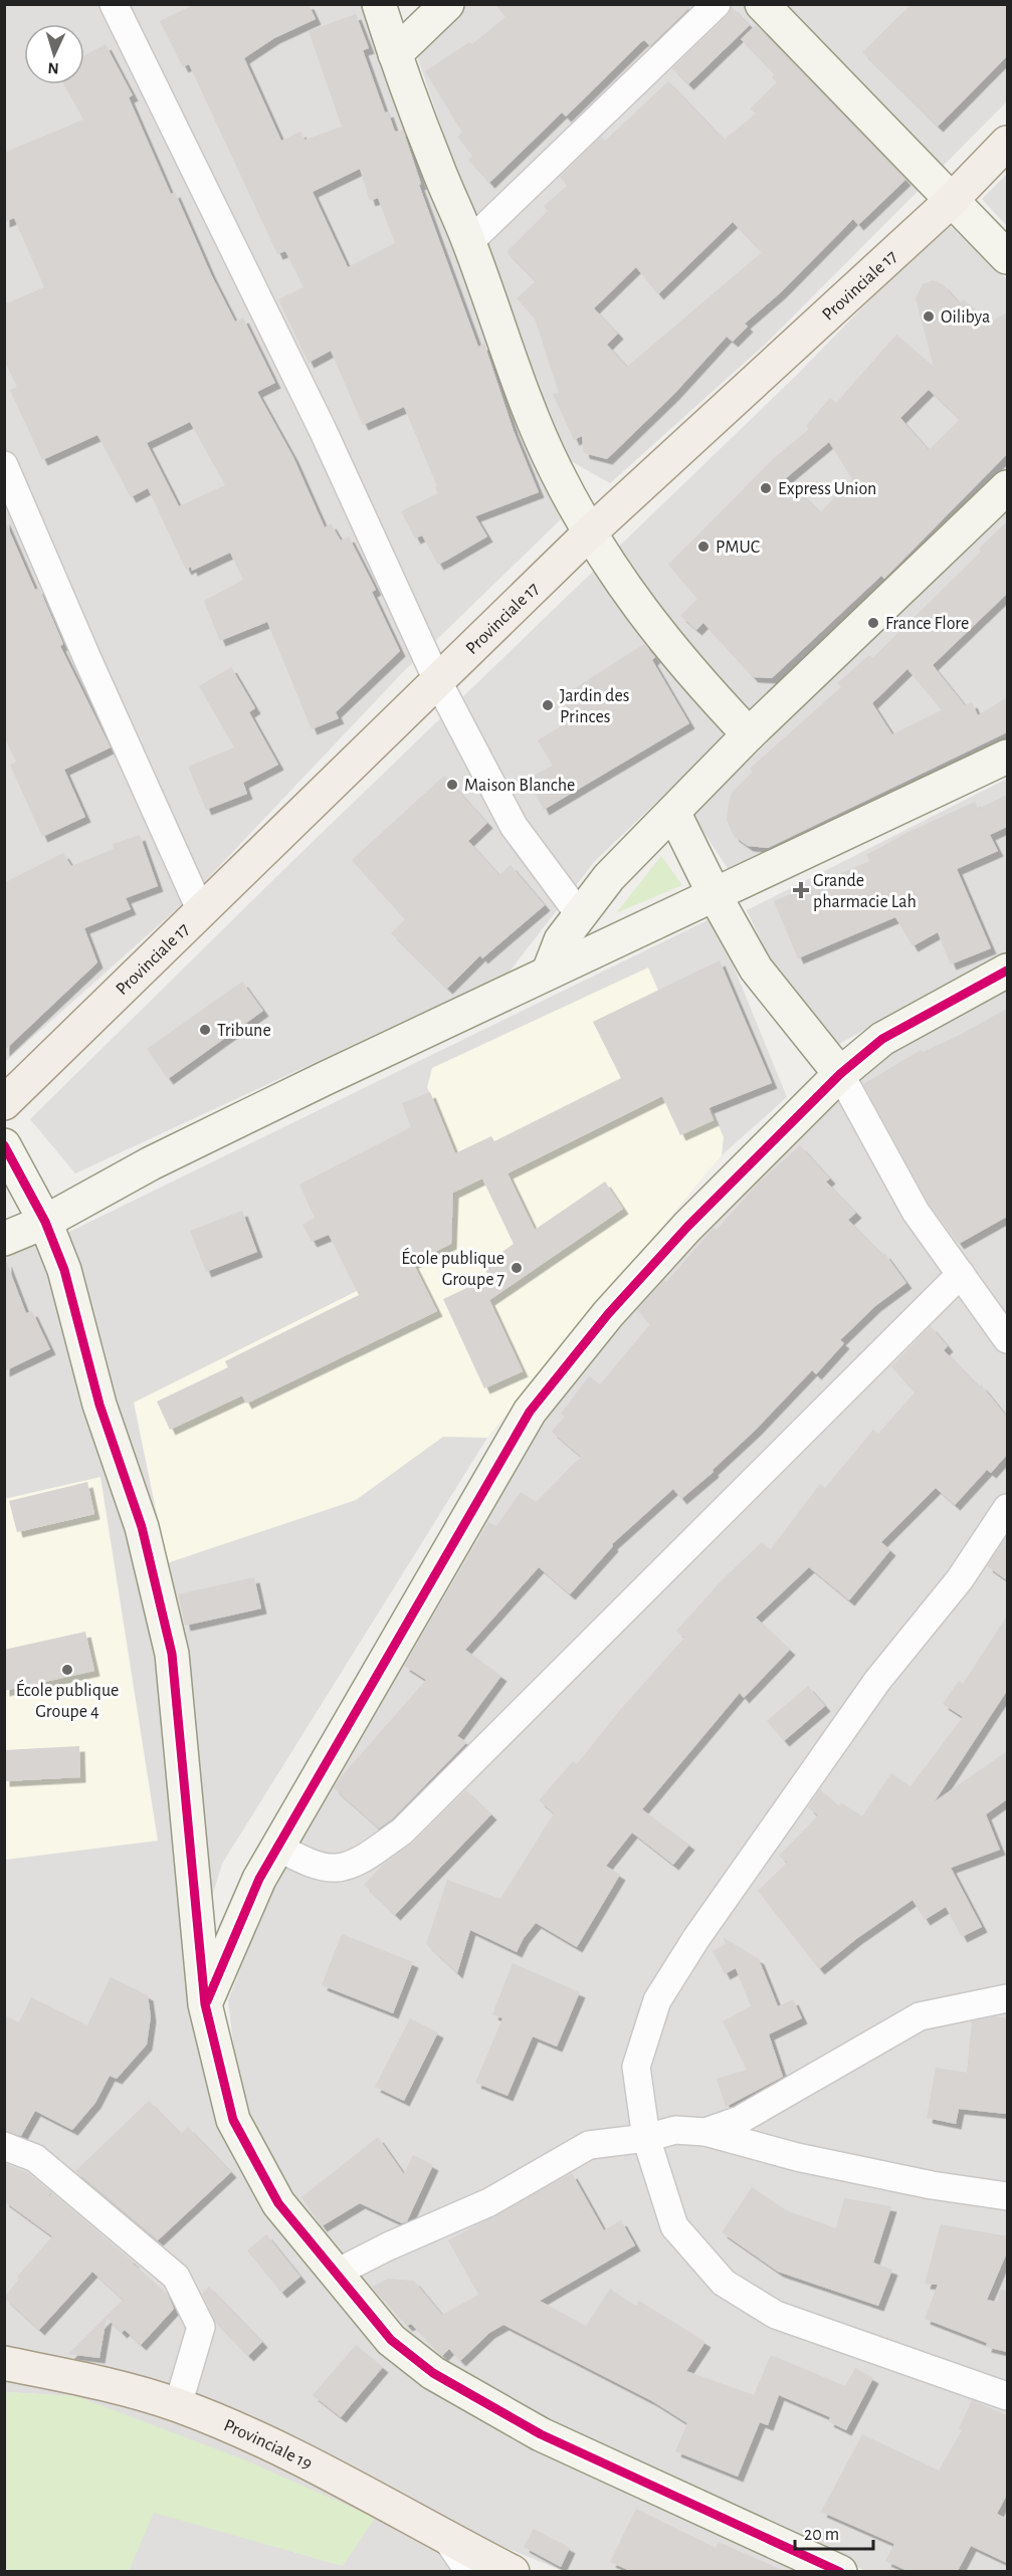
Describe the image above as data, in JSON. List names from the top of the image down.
{
  "streets": {
    "main road": ["Provinciale 17", "Provinciale 19"]
  },
  "places": {
    "other": [
      "Oilibya",
      "Express Union",
      "PMUC",
      "France Flore",
      "Jardin des Princes",
      "Maison Blanche",
      "Tribune",
      "École publique Groupe 7",
      "École publique Groupe 4"
    ],
    "health": ["Grande pharmacie Lah"]
  },
  "scale_bar": "20 m",
  "north": "bottom"
}
